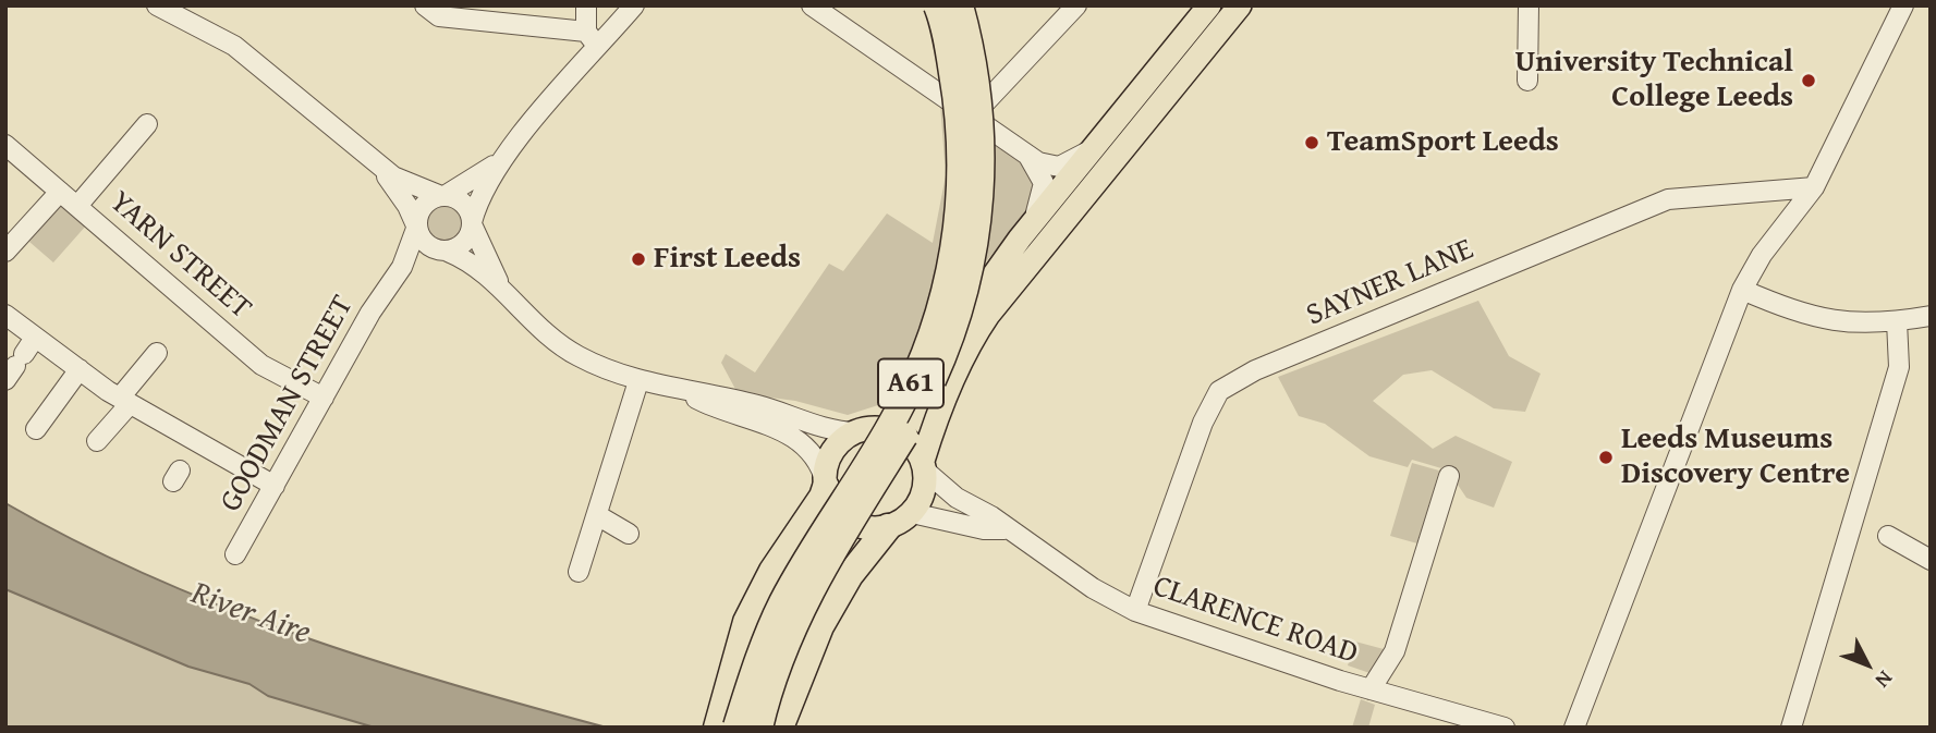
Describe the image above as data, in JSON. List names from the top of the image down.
{
  "streets": {
    "highway": ["A61"],
    "street": [
      "YARN STREET",
      "SAYNER LANE",
      "GOODMAN STREET",
      "CLARENCE ROAD"
    ]
  },
  "crossings": [
    ["YARN STREET", "GOODMAN STREET"],
    ["SAYNER LANE", "CLARENCE ROAD"]
  ],
  "water": ["River Aire"],
  "places": [
    "University Technical College Leeds",
    "TeamSport Leeds",
    "First Leeds",
    "Leeds Museums Discovery Centre"
  ],
  "north": "bottom right"
}
